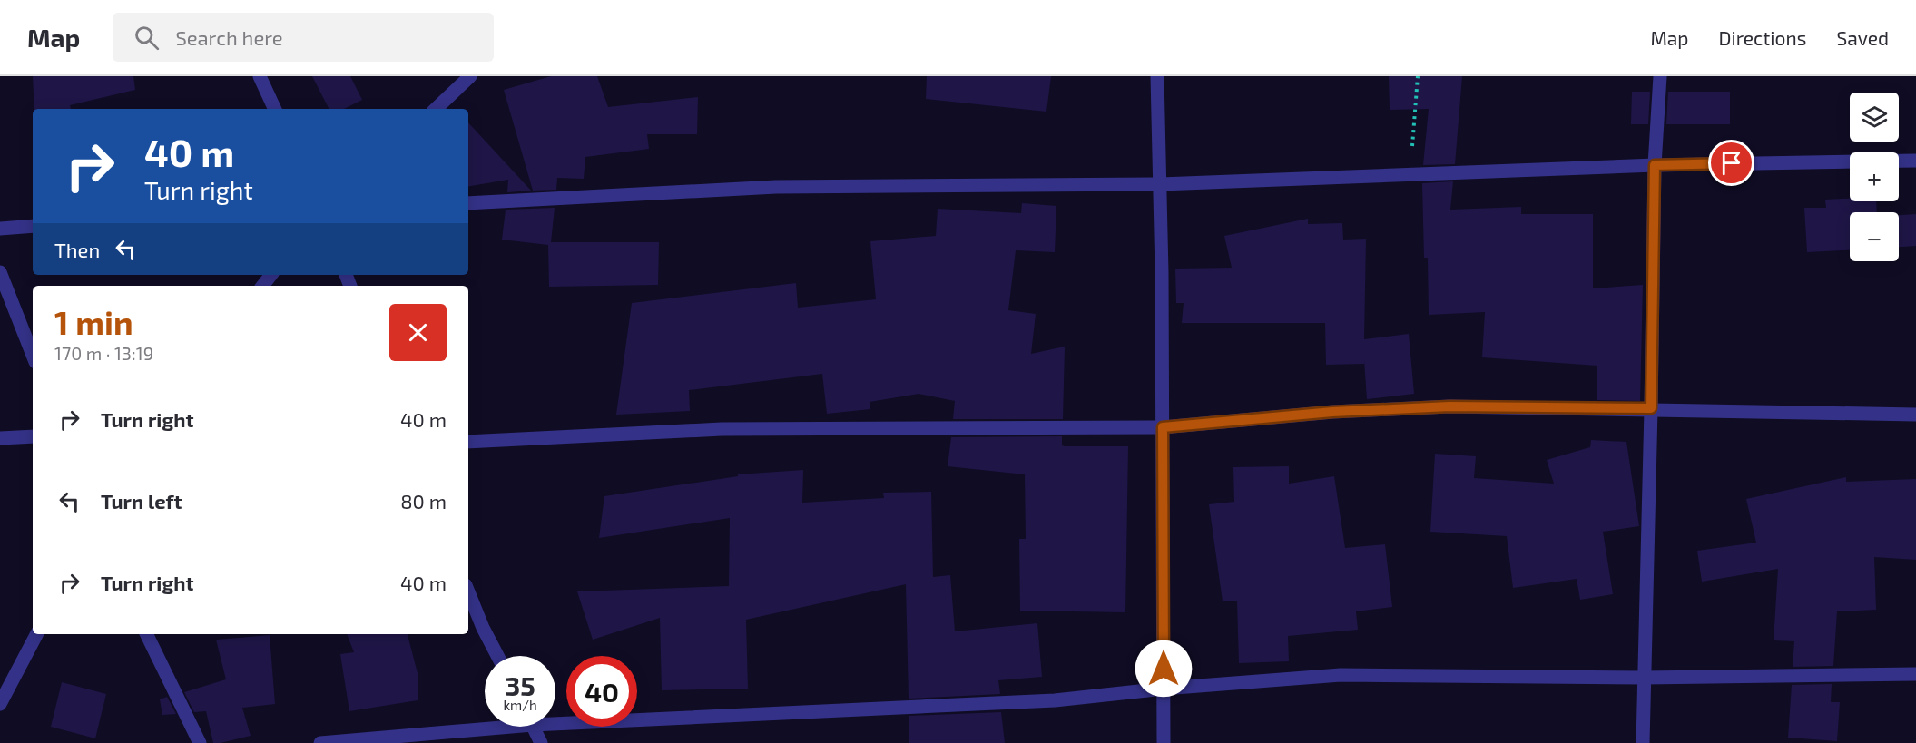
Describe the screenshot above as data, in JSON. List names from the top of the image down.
{
  "page": {
    "header": "Map",
    "search": "Search here",
    "nav": ["Map", "Directions", "Saved"],
    "map_buttons": ["+", "−"],
    "turn": ["40 m", "Turn right"],
    "then": "Then",
    "heading": ["1 min", "170 m · 13:19"],
    "list": [
      {
        "name": "Turn right",
        "value": "40 m"
      },
      {
        "name": "Turn left",
        "value": "80 m"
      },
      {
        "name": "Turn right",
        "value": "40 m"
      }
    ],
    "speed": "35 km/h",
    "limit": "40"
  }
}
